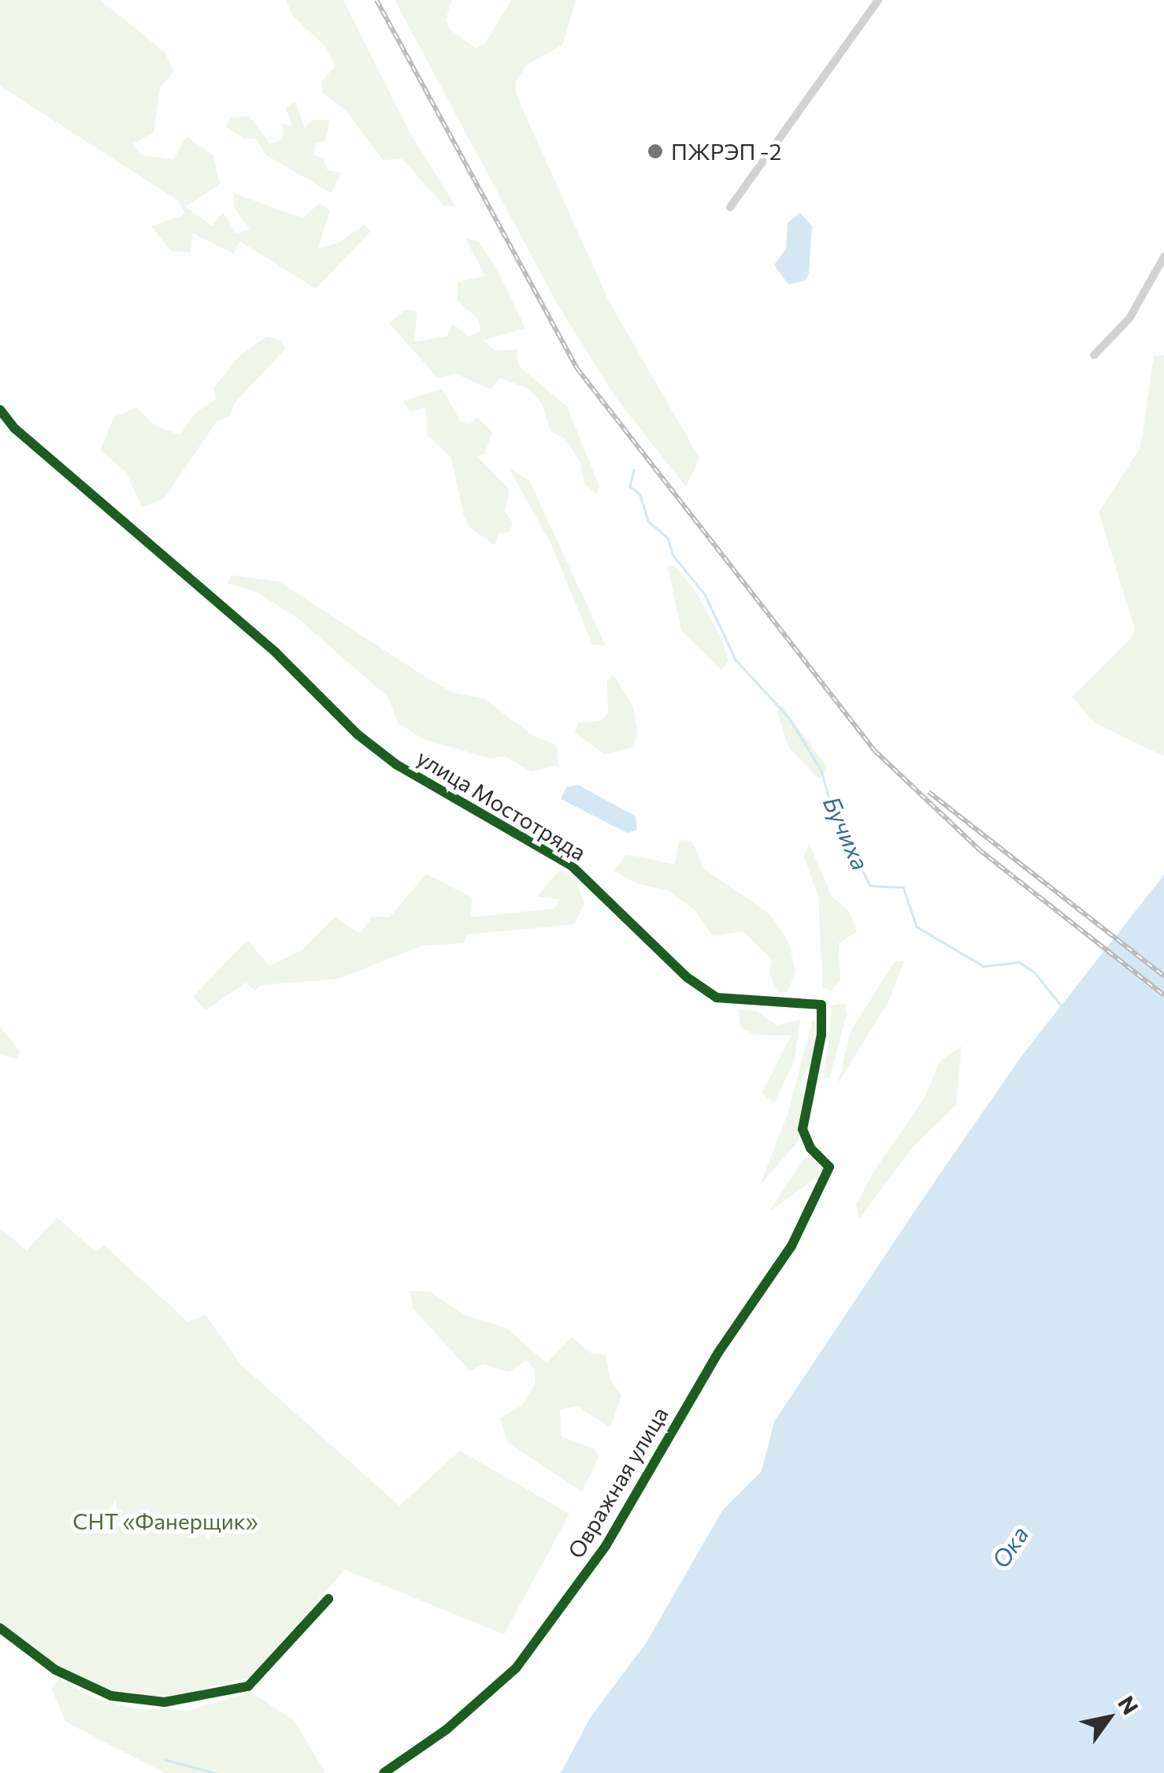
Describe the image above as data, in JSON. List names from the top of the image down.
{
  "streets": {
    "street": ["улица Мостотряда", "Овражная улица"]
  },
  "crossings": [
    ["улица Мостотряда", "Овражная улица"]
  ],
  "water": ["Бучиха", "Ока"],
  "parks": ["СНТ «Фанерщик»"],
  "places": ["ПЖРЭП -2"],
  "north": "top right"
}
